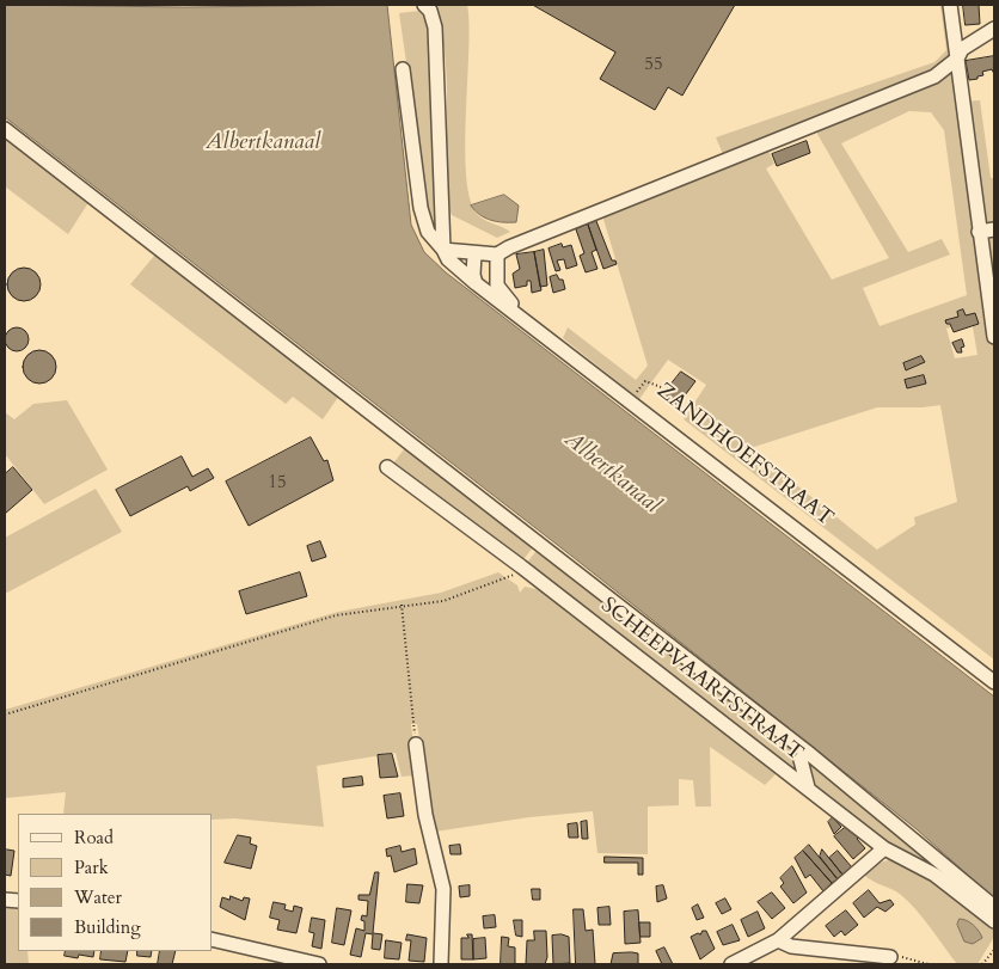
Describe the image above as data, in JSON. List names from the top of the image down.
{
  "streets": {
    "street": ["ZANDHOEFSTRAAT", "SCHEEPVAARTSTRAAT"]
  },
  "water": ["Albertkanaal"],
  "house_numbers": ["55", "15"],
  "legend": [
    "Road",
    "Park",
    "Water",
    "Building"
  ]
}
